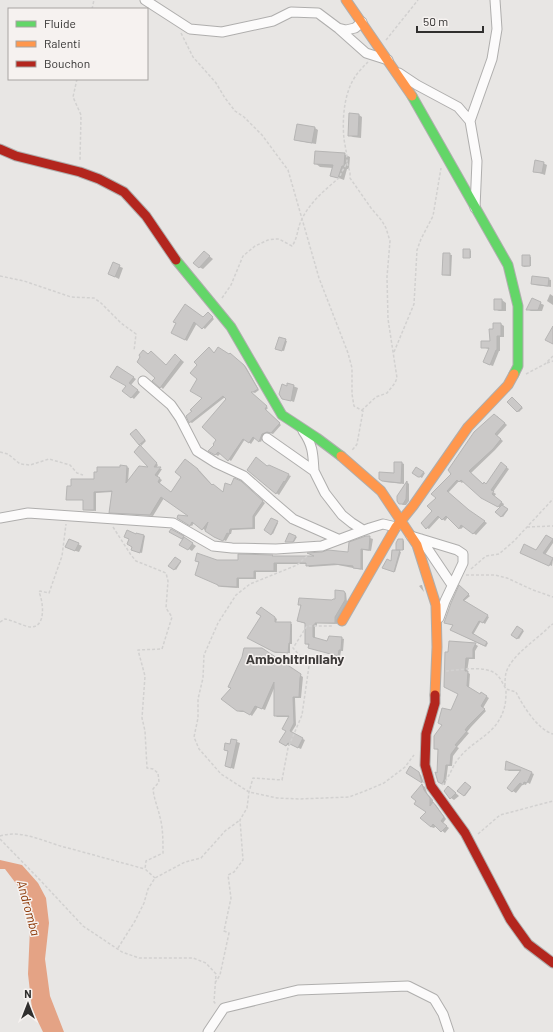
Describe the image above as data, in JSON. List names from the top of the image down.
{
  "districts": ["Ambohitrinilahy"],
  "water": ["Andromba"],
  "legend": ["Fluide", "Ralenti", "Bouchon"],
  "scale_bar": "50 m",
  "north": "top"
}
